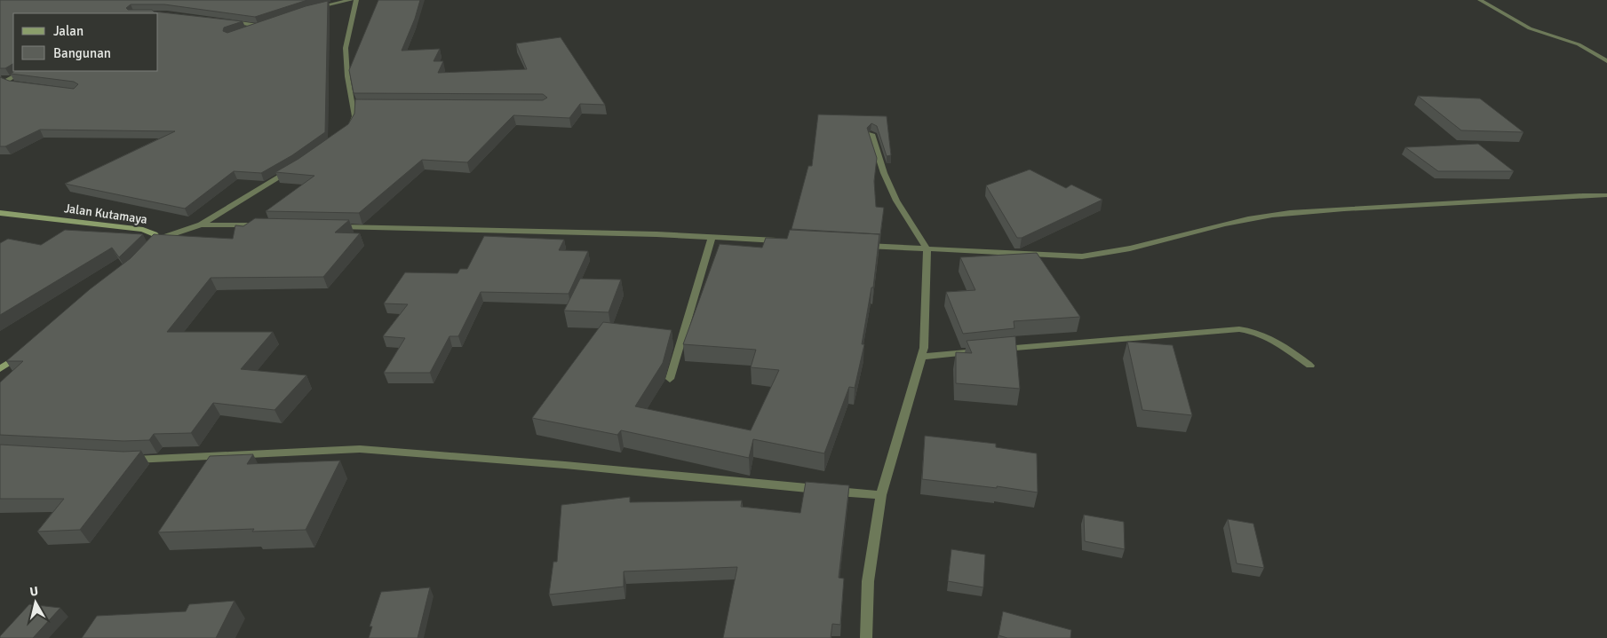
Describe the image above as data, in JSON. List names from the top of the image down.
{
  "streets": {
    "main road": ["Jalan Kutamaya"]
  },
  "legend": ["Jalan", "Bangunan"],
  "north": "top"
}
